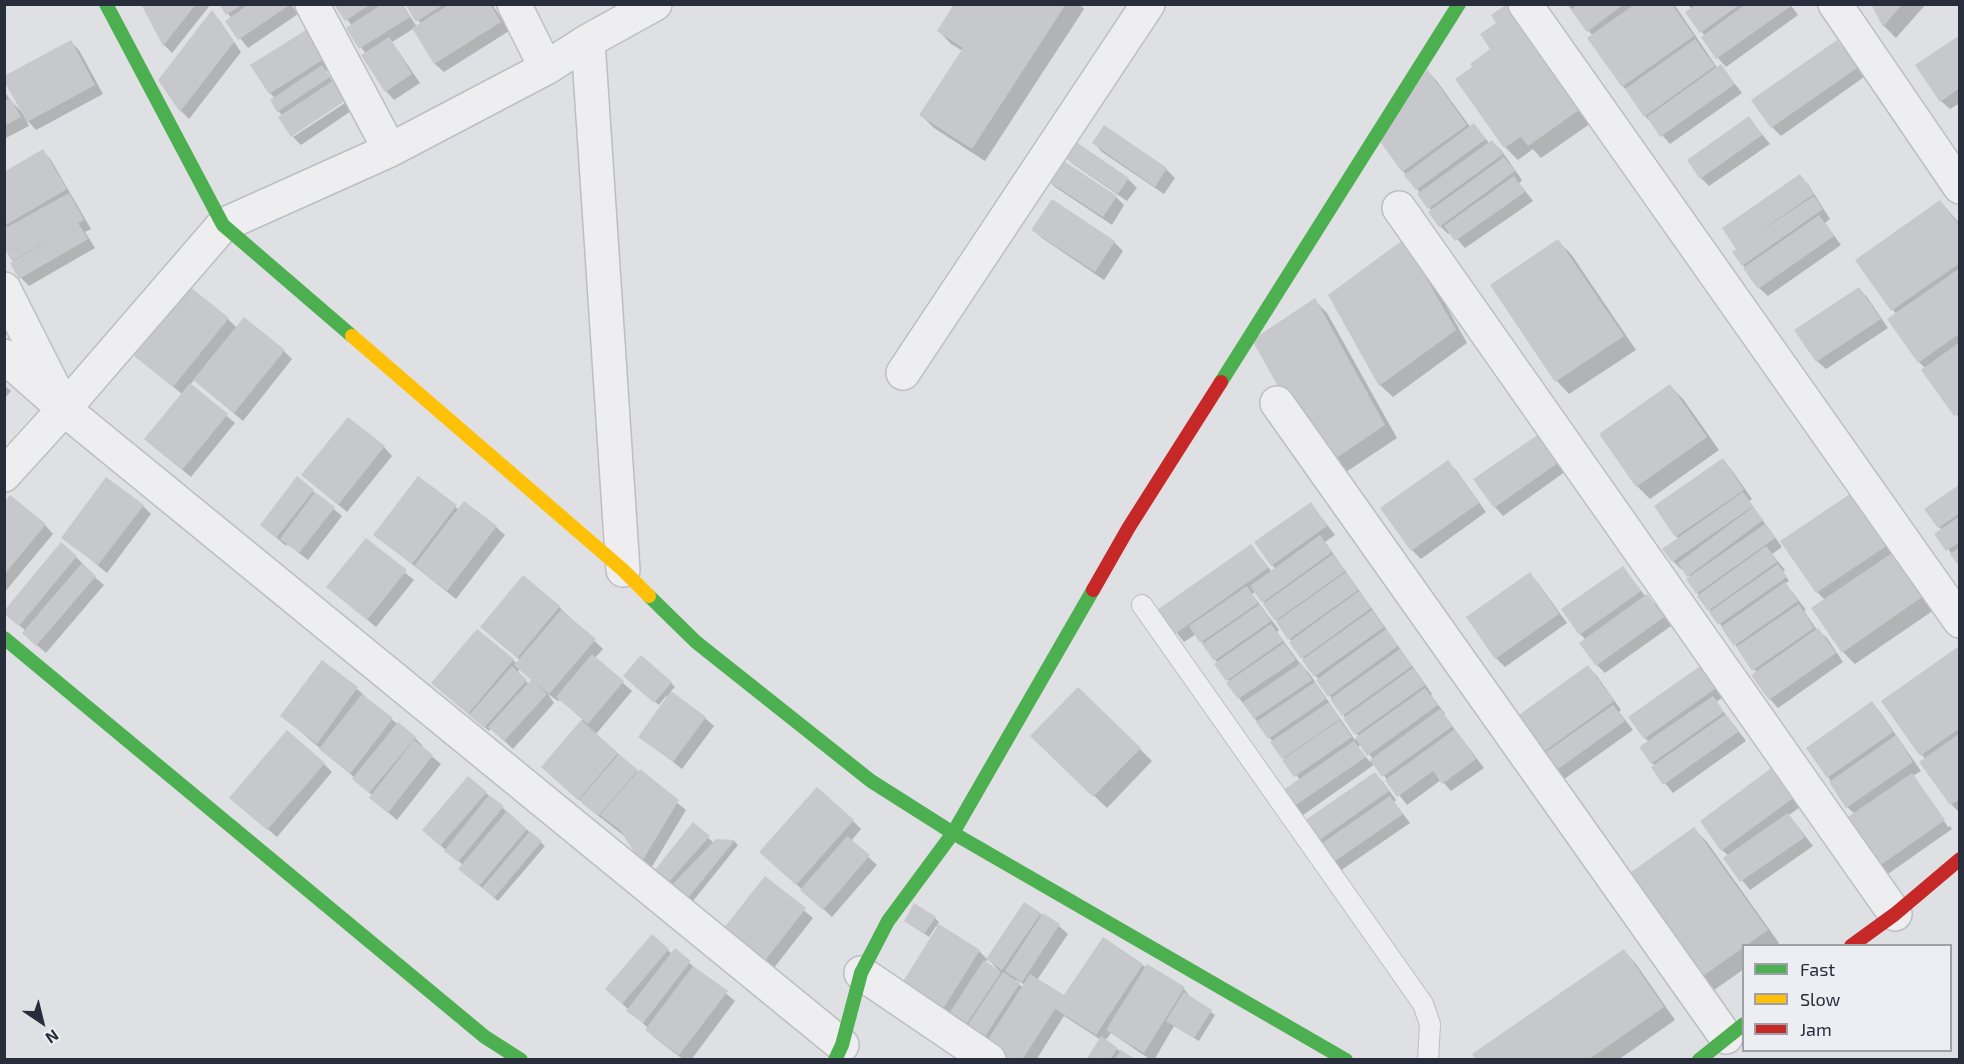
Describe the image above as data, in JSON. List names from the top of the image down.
{
  "legend": ["Fast", "Slow", "Jam"],
  "north": "bottom right"
}
